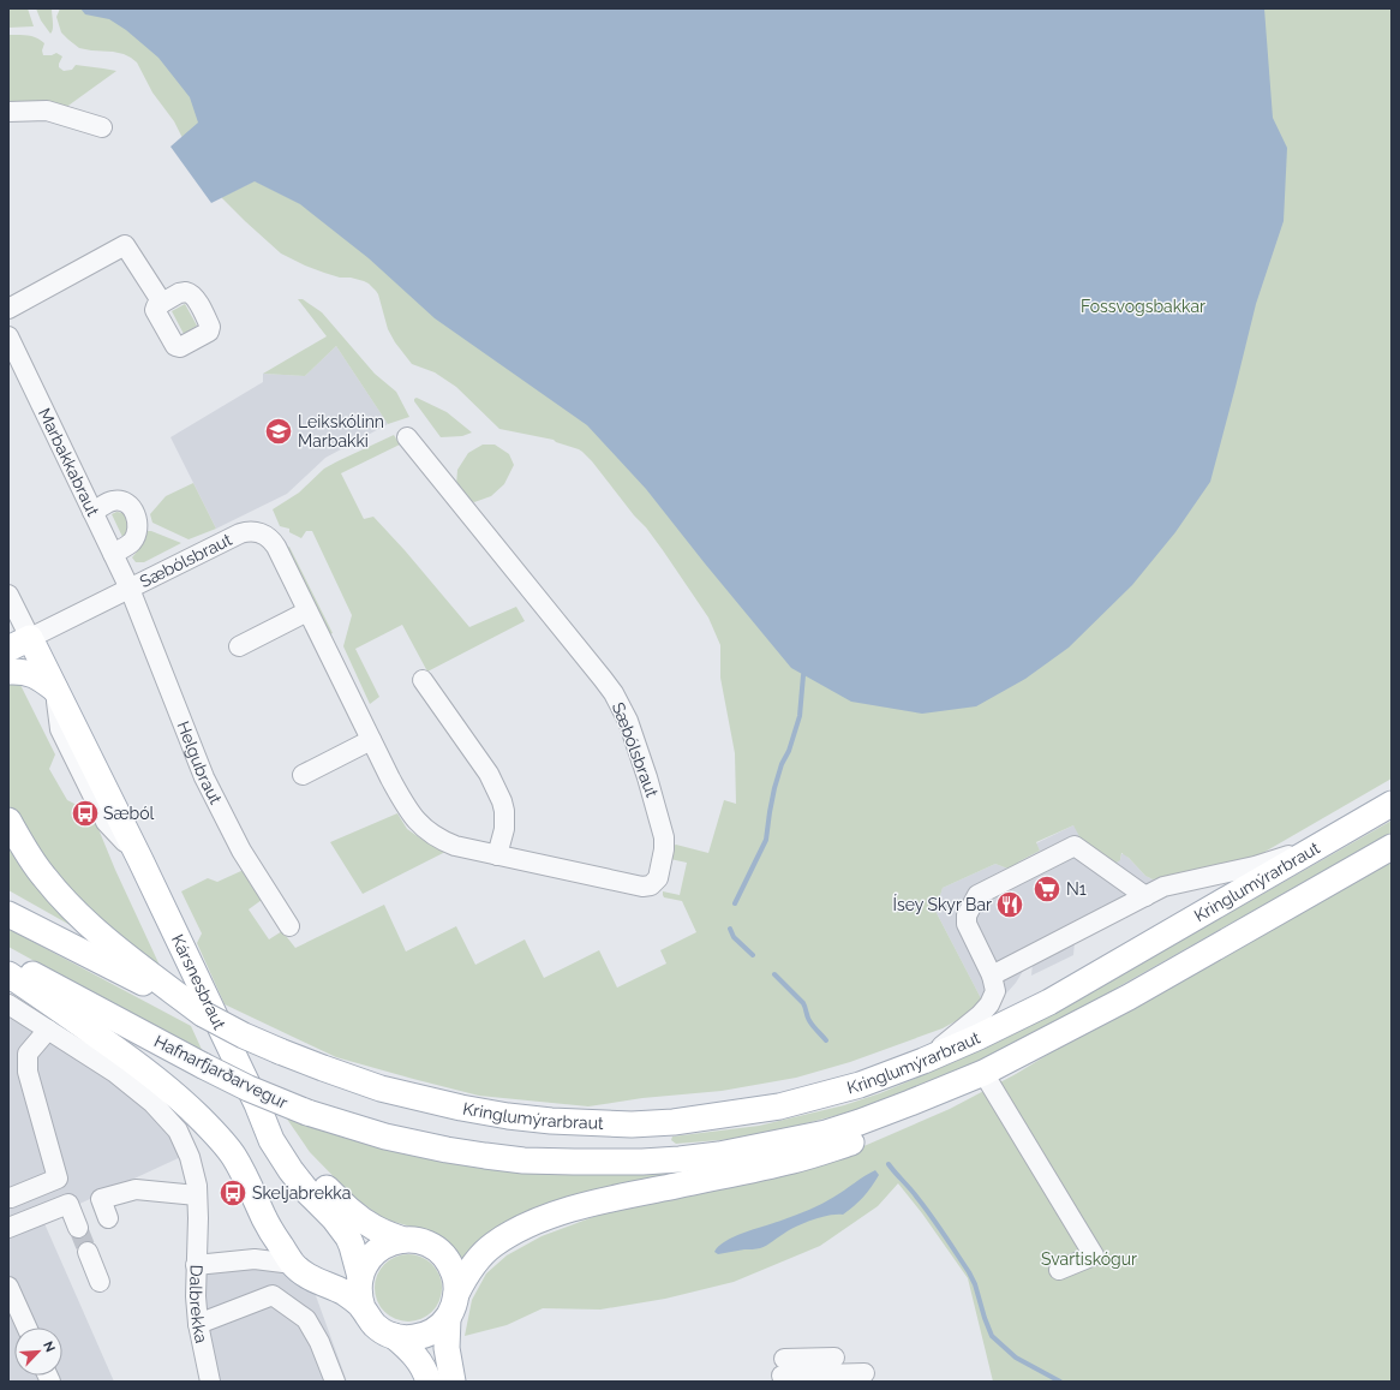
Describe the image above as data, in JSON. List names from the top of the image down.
{
  "streets": {
    "main road": ["Kringlumýrarbraut", "Kársnesbraut", "Hafnarfjarðarvegur"],
    "street": [
      "Marbakkabraut",
      "Sæbólsbraut",
      "Helgubraut",
      "Dalbrekka"
    ]
  },
  "crossings": [
    ["Marbakkabraut", "Sæbólsbraut"],
    ["Marbakkabraut", "Helgubraut"],
    ["Sæbólsbraut", "Helgubraut"],
    ["Sæbólsbraut", "Kársnesbraut"],
    ["Kringlumýrarbraut", "Hafnarfjarðarvegur"]
  ],
  "parks": ["Fossvogsbakkar", "Svartiskógur"],
  "places": {
    "school or university": ["Leikskólinn Marbakki"],
    "bus stop": ["Sæból", "Skeljabrekka"],
    "supermarket": ["N1"],
    "restaurant": ["Ísey Skyr Bar"]
  },
  "north": "top right"
}
